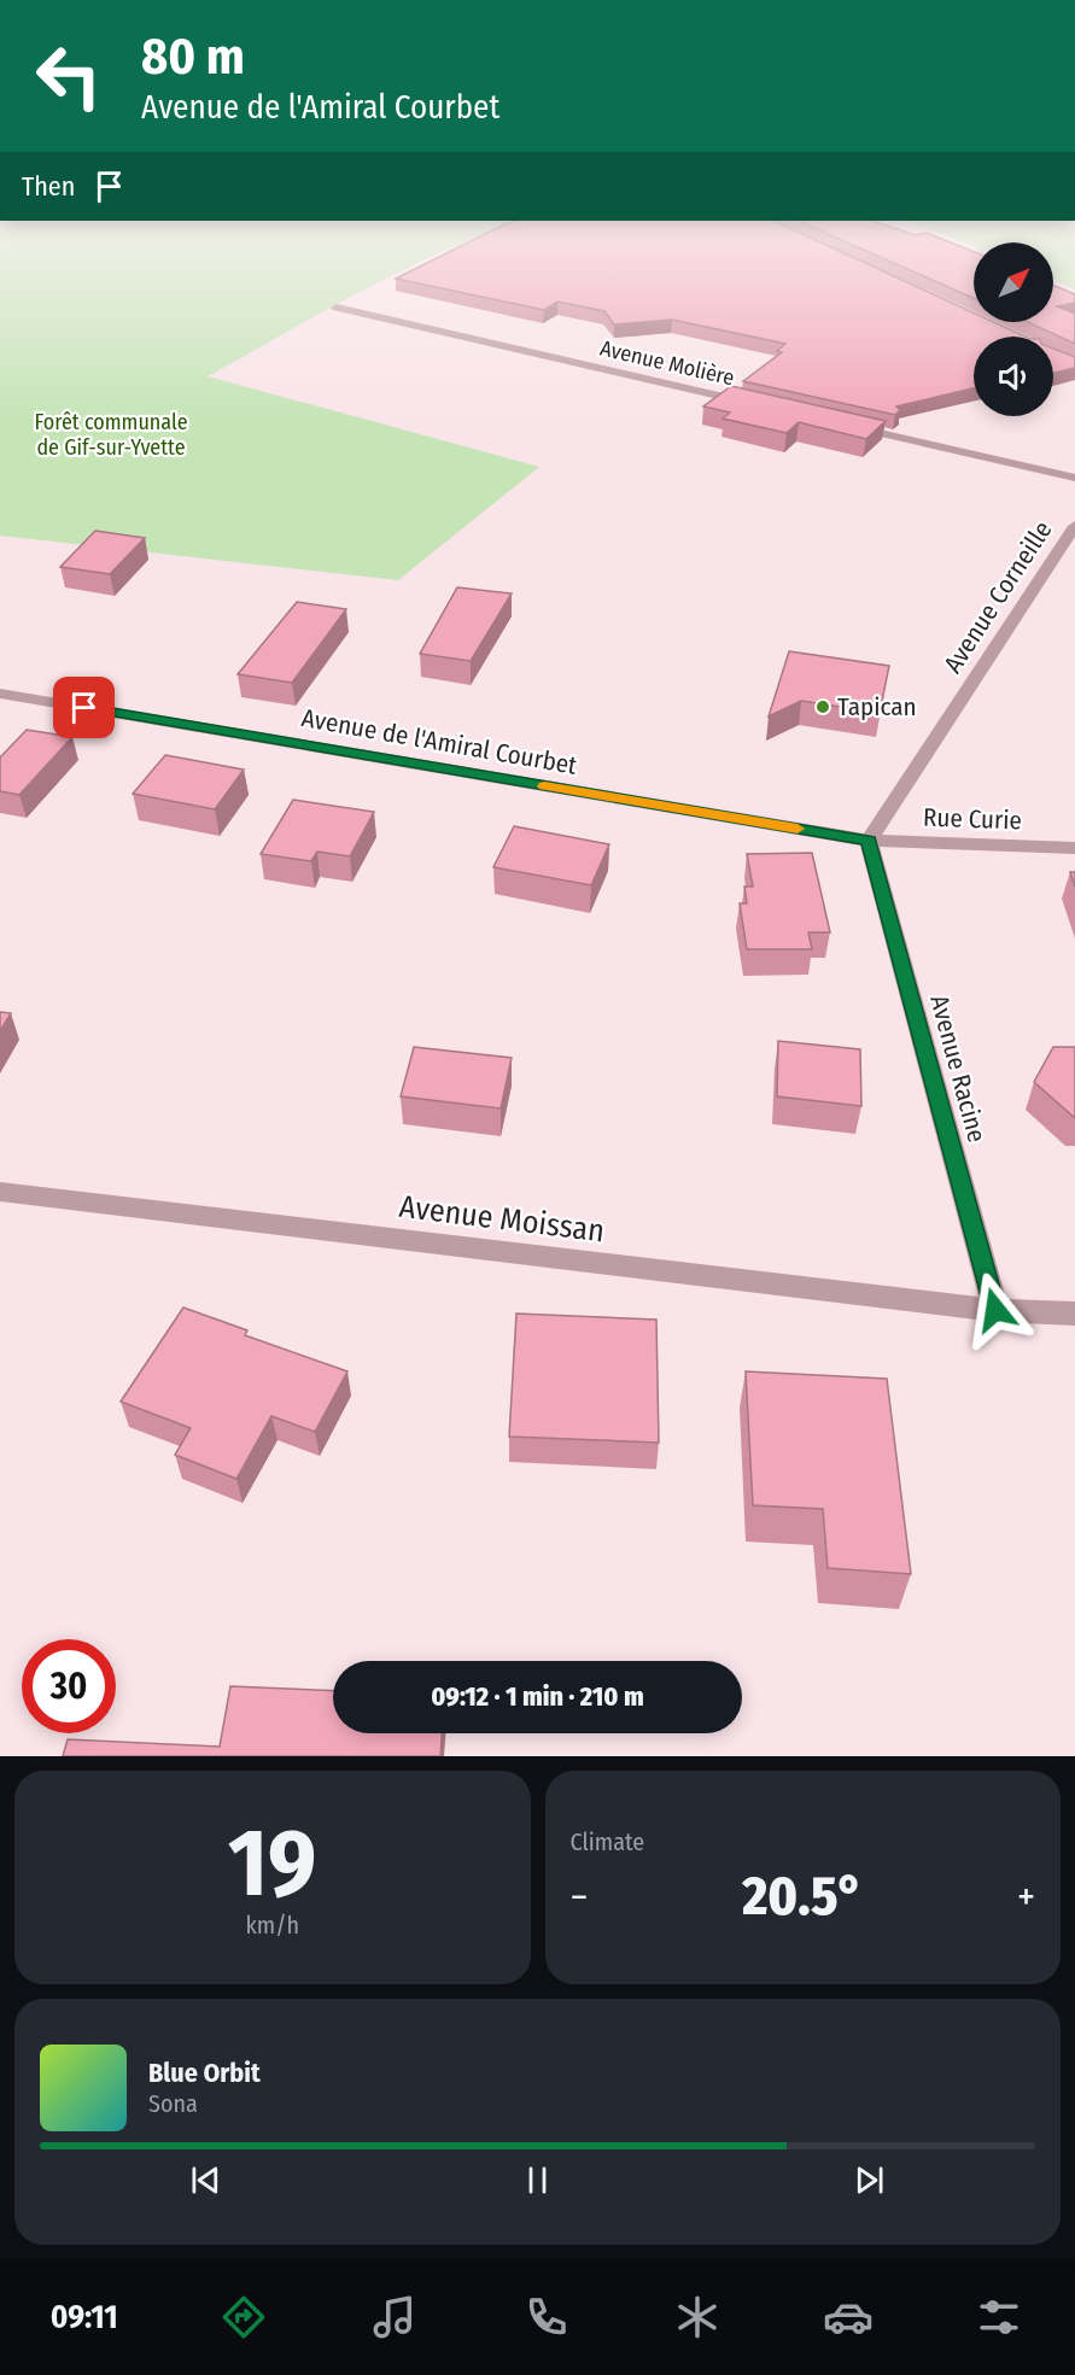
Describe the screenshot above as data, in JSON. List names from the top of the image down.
{
  "streets": {
    "street": [
      "Avenue Molière",
      "Avenue Corneille",
      "Avenue de l'Amiral Courbet",
      "Rue Curie",
      "Avenue Racine",
      "Avenue Moissan"
    ]
  },
  "crossings": [
    ["Avenue Corneille", "Avenue de l'Amiral Courbet"],
    ["Avenue Corneille", "Rue Curie"],
    ["Avenue Corneille", "Avenue Racine"],
    ["Avenue de l'Amiral Courbet", "Rue Curie"],
    ["Avenue de l'Amiral Courbet", "Avenue Racine"],
    ["Rue Curie", "Avenue Racine"],
    ["Avenue Racine", "Avenue Moissan"]
  ],
  "parks": ["Forêt communale de Gif-sur-Yvette"],
  "places": ["Tapican"],
  "north": "top right",
  "page": {
    "turn": ["80 m", "Avenue de l'Amiral Courbet"],
    "then": "Then",
    "limit": "30",
    "trip": "09:12 · 1 min · 210 m",
    "tile": [
      ["19", "km/h"],
      "Climate"
    ],
    "heat": ["−", "20.5°", "+"],
    "song": ["Blue Orbit", "Sona"],
    "tabs": "09:11"
  }
}
